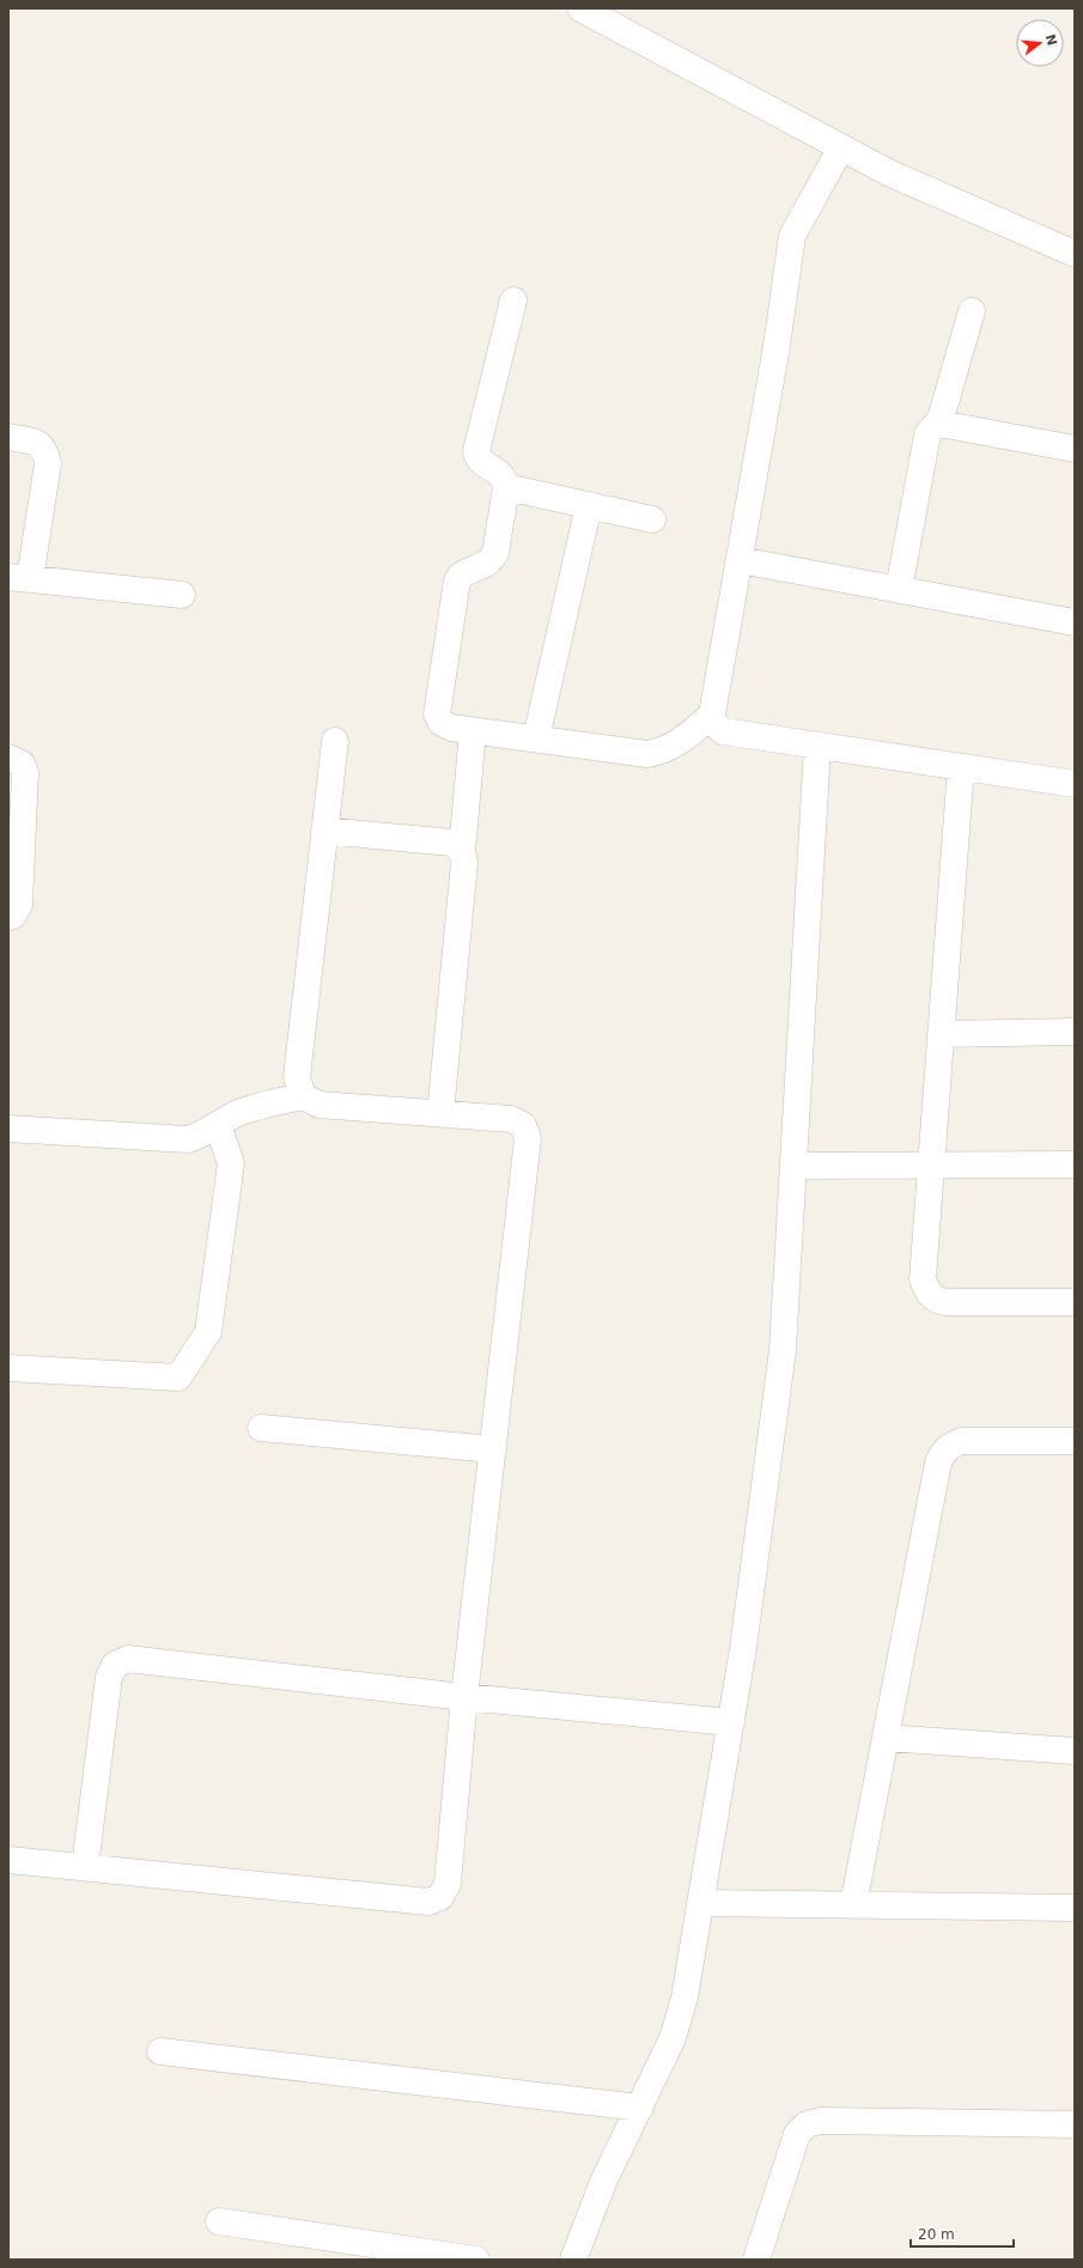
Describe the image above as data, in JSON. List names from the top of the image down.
{
  "scale_bar": "20 m",
  "north": "right"
}
